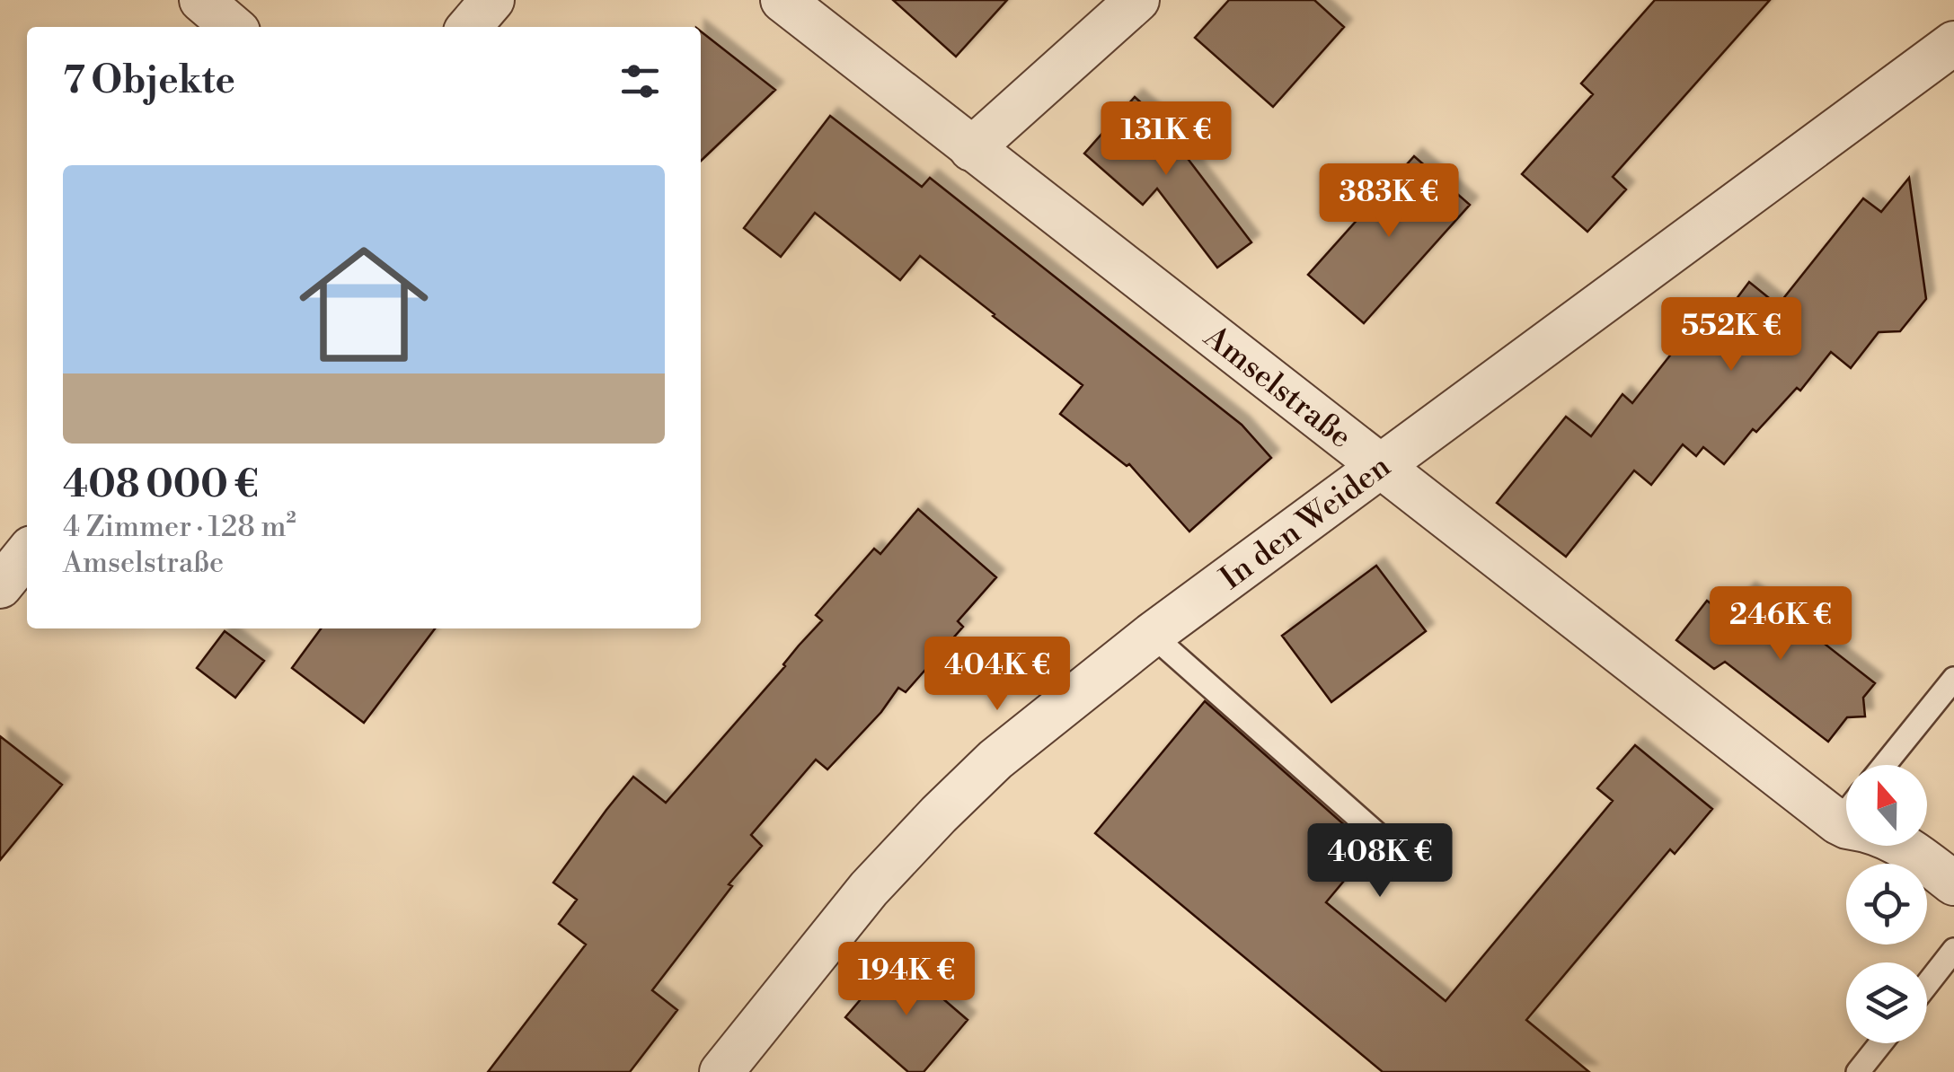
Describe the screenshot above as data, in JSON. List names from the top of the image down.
{
  "streets": {
    "street": ["Amselstraße", "In den Weiden"]
  },
  "crossings": [
    ["Amselstraße", "In den Weiden"]
  ],
  "north": "top",
  "page": {
    "heading": "7 Objekte",
    "price": [
      "131K €",
      "383K €",
      "552K €",
      "246K €",
      "404K €",
      "408K €",
      "194K €"
    ],
    "list": [
      {
        "name": "408 000 €",
        "note": "4 Zimmer · 128 m² · Amselstraße"
      }
    ]
  }
}
